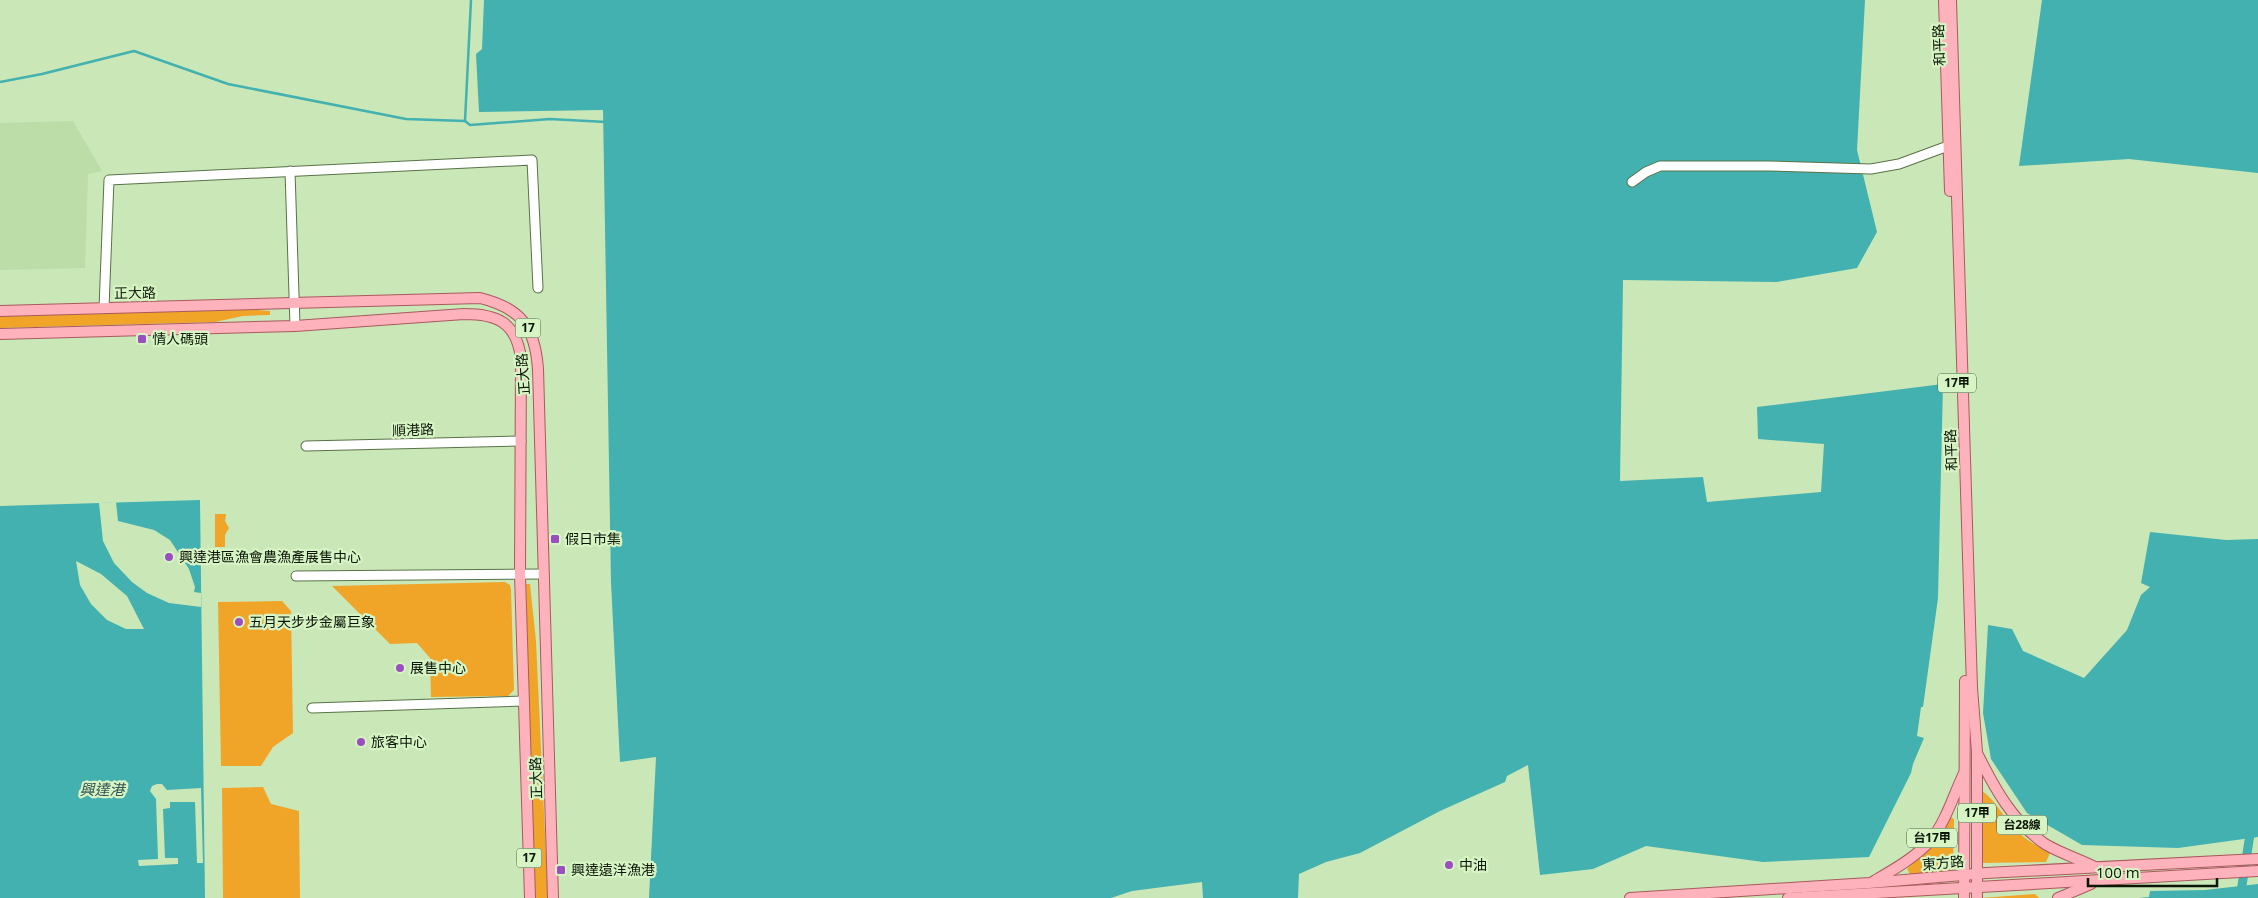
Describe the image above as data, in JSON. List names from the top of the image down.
{
  "streets": {
    "main road": [
      "和平路",
      "正大路",
      "17",
      "17甲",
      "台28線",
      "台17甲",
      "東方路"
    ],
    "street": ["順港路"]
  },
  "crossings": [
    ["和平路", "台28線"],
    ["和平路", "台17甲"],
    ["和平路", "東方路"],
    ["正大路", "順港路"],
    ["台28線", "東方路"],
    ["台17甲", "東方路"]
  ],
  "water": ["興達港"],
  "places": {
    "transit": ["情人碼頭", "假日市集", "興達遠洋漁港"],
    "other": [
      "興達港區漁會農漁產展售中心",
      "五月天步步金屬巨象",
      "展售中心",
      "旅客中心",
      "中油"
    ]
  },
  "scale_bar": "100 m"
}
